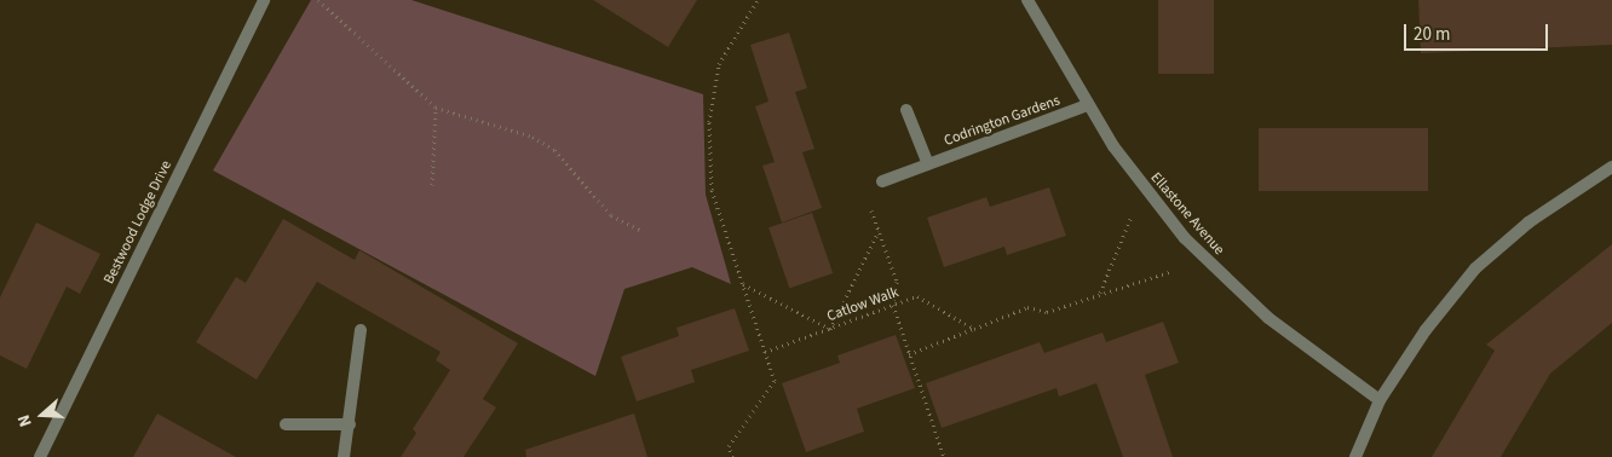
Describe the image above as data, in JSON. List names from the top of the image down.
{
  "streets": {
    "street": ["Codrington Gardens", "Ellastone Avenue", "Bestwood Lodge Drive"],
    "path": ["Catlow Walk"]
  },
  "crossings": [
    ["Codrington Gardens", "Ellastone Avenue"]
  ],
  "scale_bar": "20 m",
  "north": "left"
}
